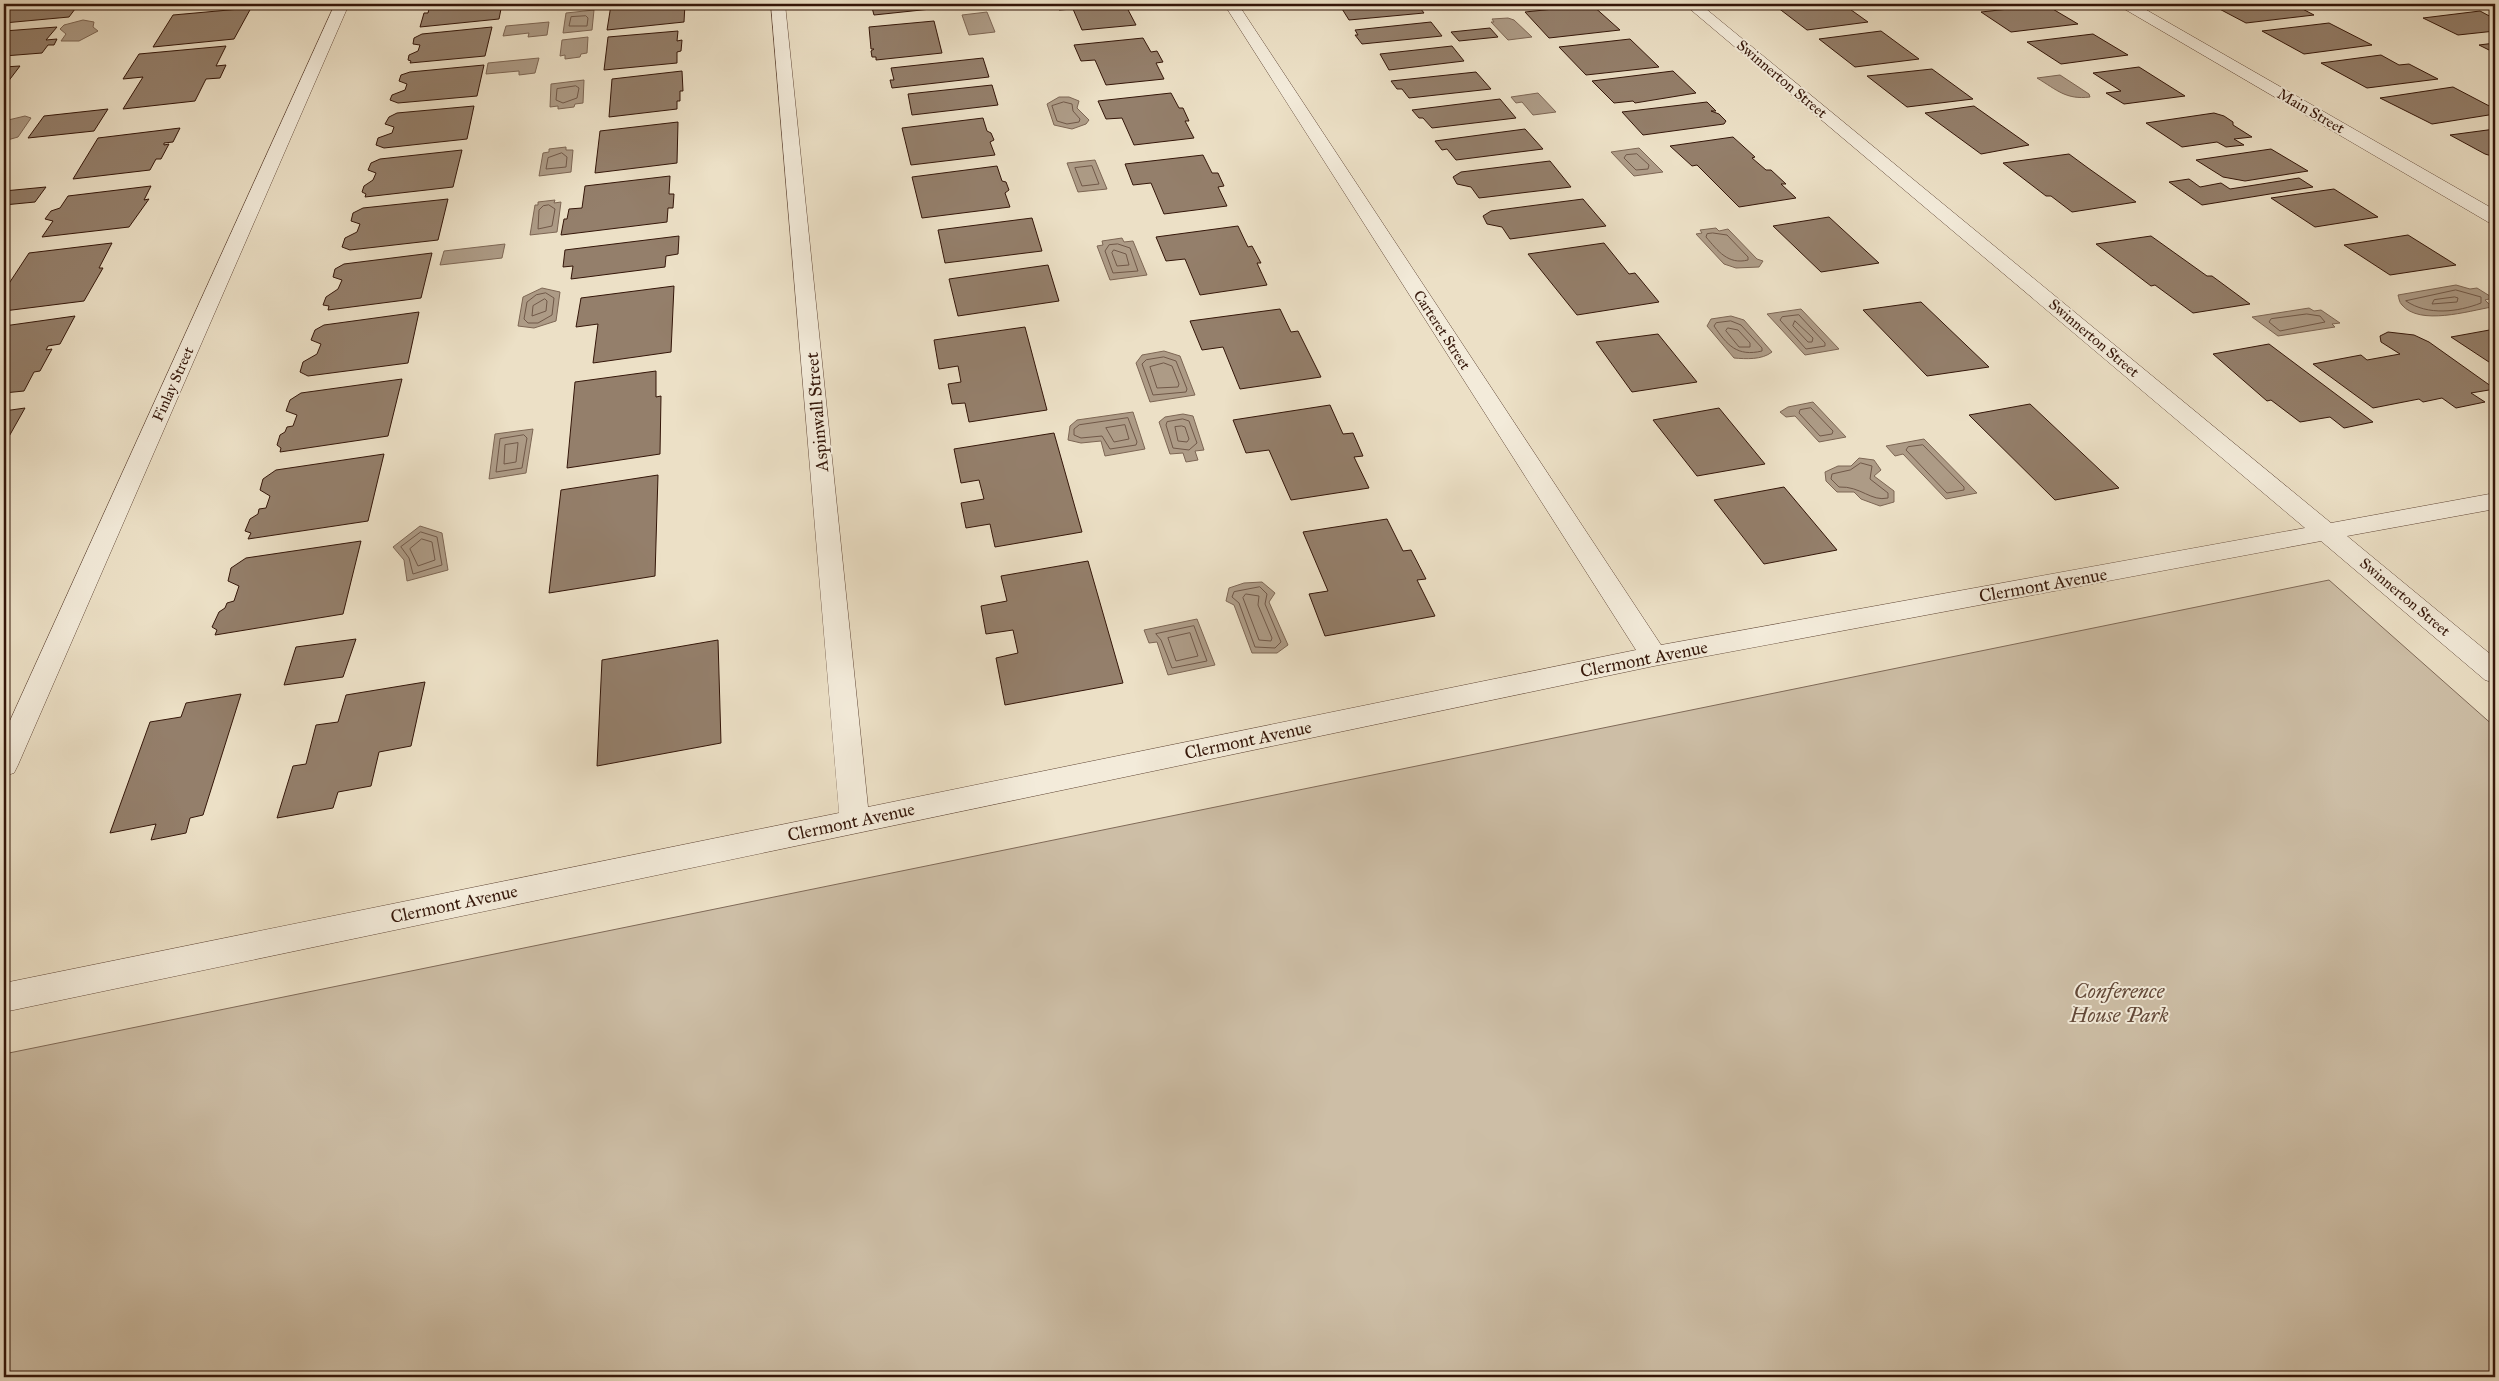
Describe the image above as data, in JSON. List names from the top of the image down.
{
  "streets": {
    "street": [
      "Swinnerton Street",
      "Main Street",
      "Carteret Street",
      "Finlay Street",
      "Aspinwall Street",
      "Clermont Avenue"
    ]
  },
  "crossings": [
    ["Swinnerton Street", "Clermont Avenue"],
    ["Carteret Street", "Clermont Avenue"],
    ["Aspinwall Street", "Clermont Avenue"]
  ],
  "parks": ["Conference House Park"]
}
